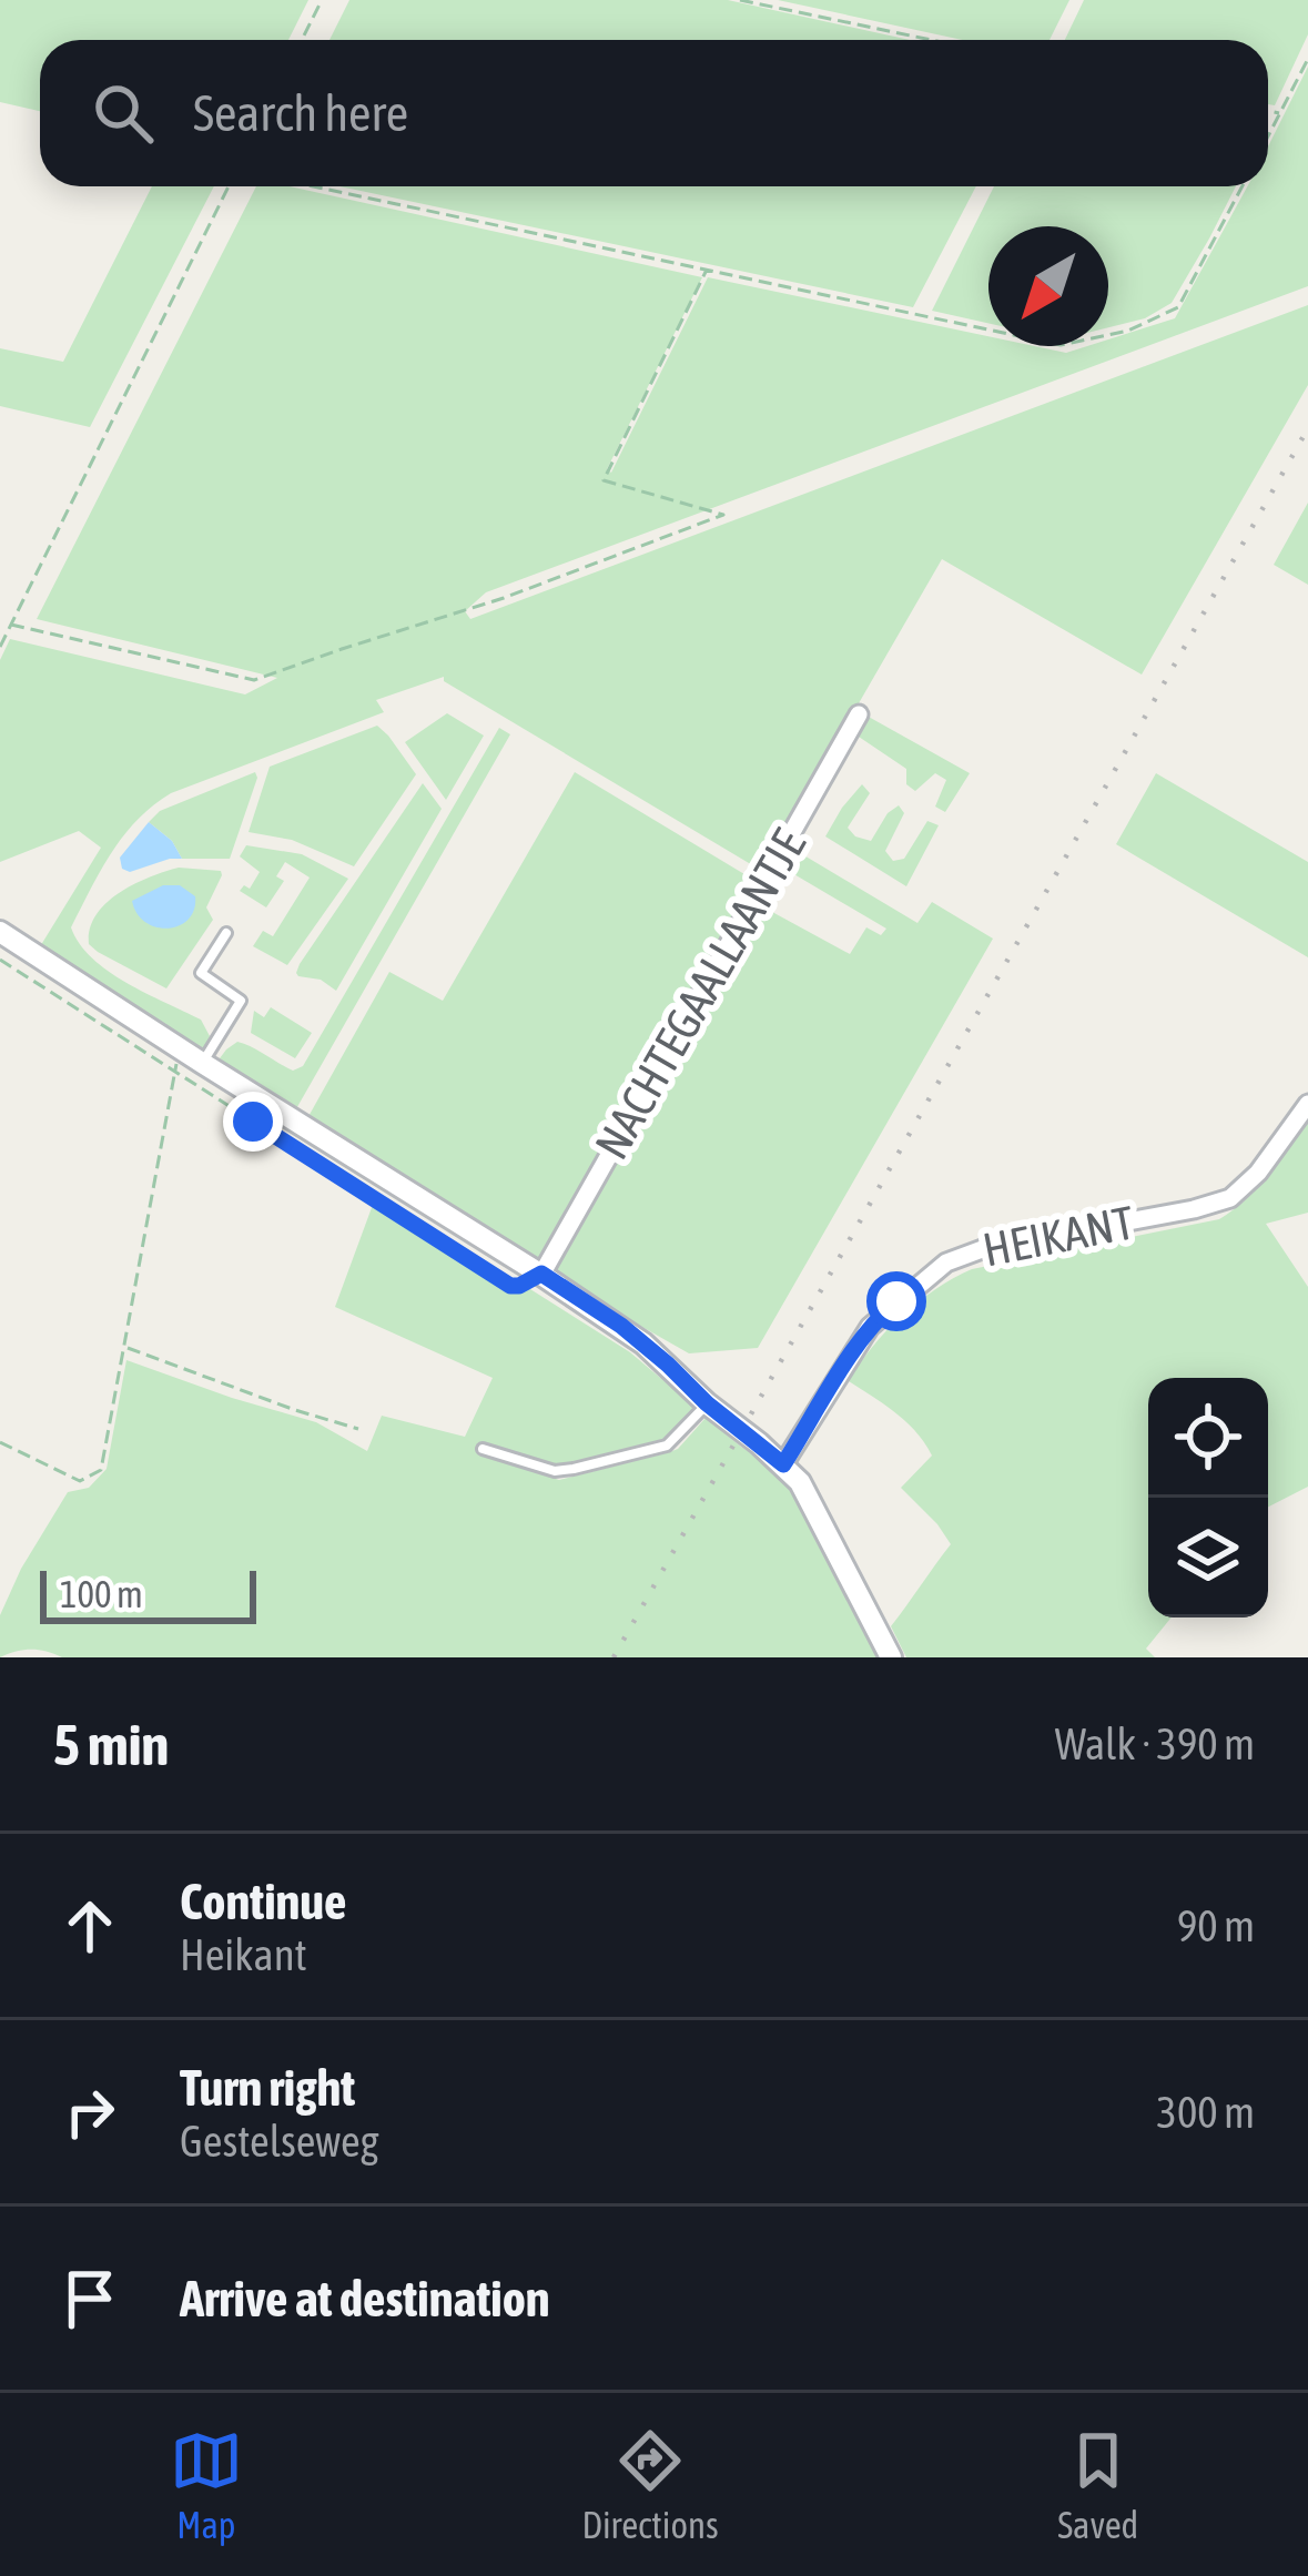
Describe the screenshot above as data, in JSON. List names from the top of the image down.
{
  "streets": {
    "street": ["NACHTEGAALLAANTJE", "HEIKANT"]
  },
  "scale_bar": "100 m",
  "north": "bottom left",
  "page": {
    "search": "Search here",
    "scale": "100 m",
    "heading": ["5 min", "Walk · 390 m"],
    "list": [
      ["Continue", "Heikant", "90 m"],
      ["Turn right", "Gestelseweg", "300 m"],
      "Arrive at destination"
    ],
    "nav": ["Map", "Directions", "Saved"]
  }
}
